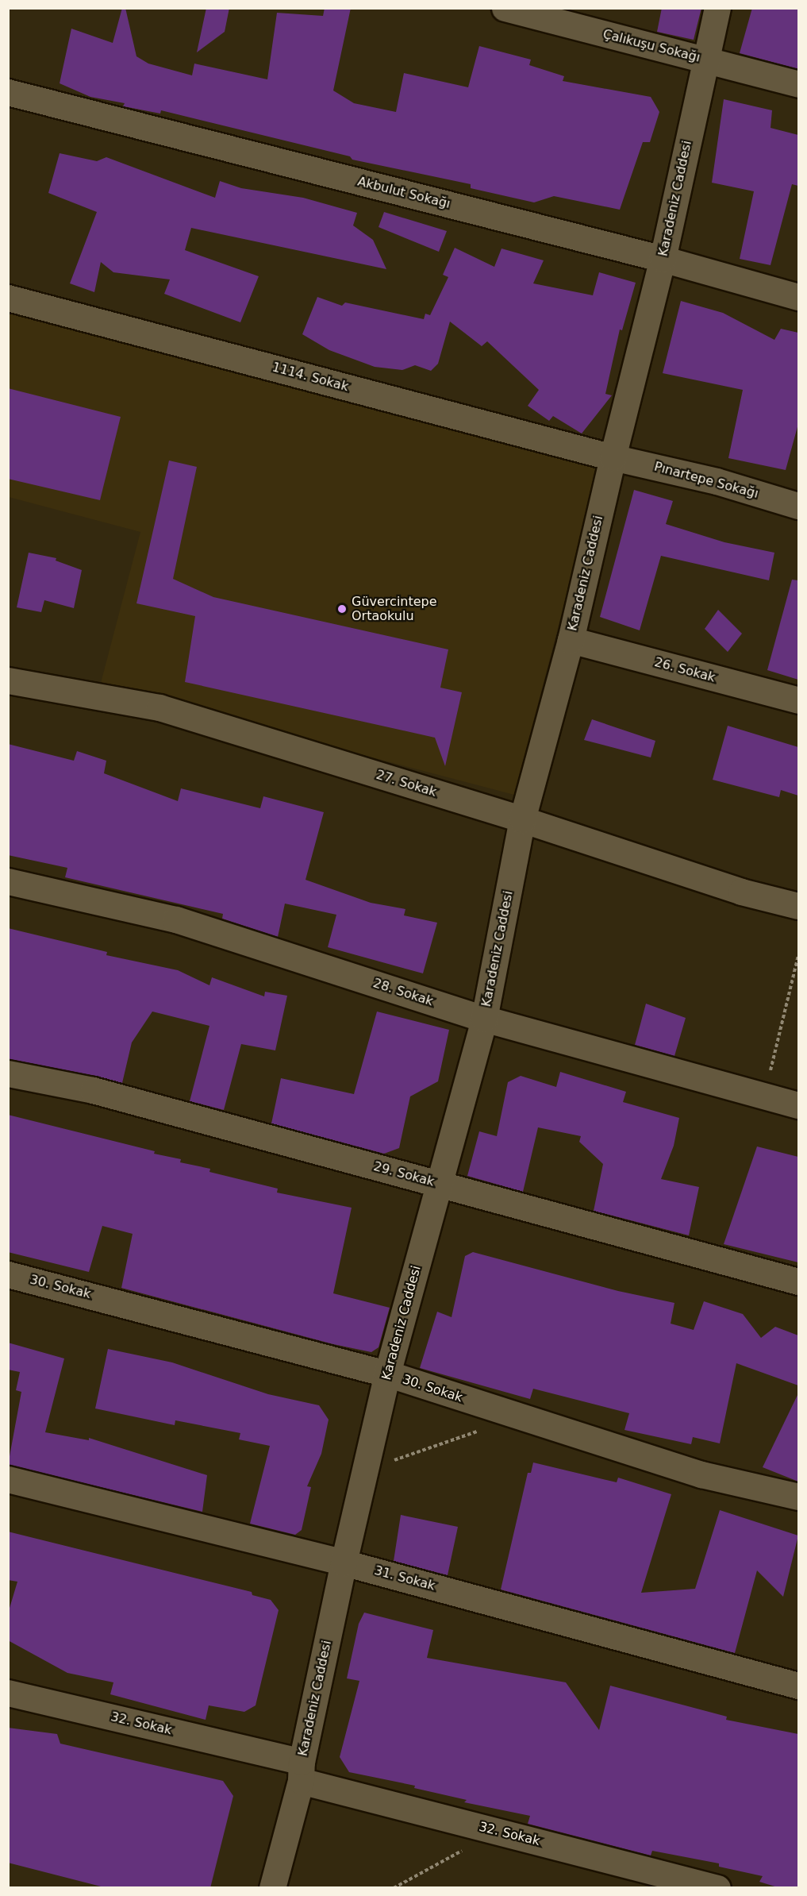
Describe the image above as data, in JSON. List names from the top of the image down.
{
  "streets": {
    "street": [
      "Çalıkuşu Sokağı",
      "Akbulut Sokağı",
      "Karadeniz Caddesi",
      "1114. Sokak",
      "Pınartepe Sokağı",
      "26. Sokak",
      "27. Sokak",
      "28. Sokak",
      "29. Sokak",
      "30. Sokak",
      "31. Sokak",
      "32. Sokak"
    ]
  },
  "crossings": [
    ["Çalıkuşu Sokağı", "Karadeniz Caddesi"],
    ["Akbulut Sokağı", "Karadeniz Caddesi"],
    ["Karadeniz Caddesi", "1114. Sokak"],
    ["Karadeniz Caddesi", "Pınartepe Sokağı"],
    ["Karadeniz Caddesi", "26. Sokak"],
    ["Karadeniz Caddesi", "27. Sokak"],
    ["Karadeniz Caddesi", "28. Sokak"],
    ["Karadeniz Caddesi", "29. Sokak"],
    ["Karadeniz Caddesi", "30. Sokak"],
    ["Karadeniz Caddesi", "31. Sokak"],
    ["Karadeniz Caddesi", "32. Sokak"],
    ["1114. Sokak", "Pınartepe Sokağı"]
  ],
  "places": ["Güvercintepe Ortaokulu"]
}
